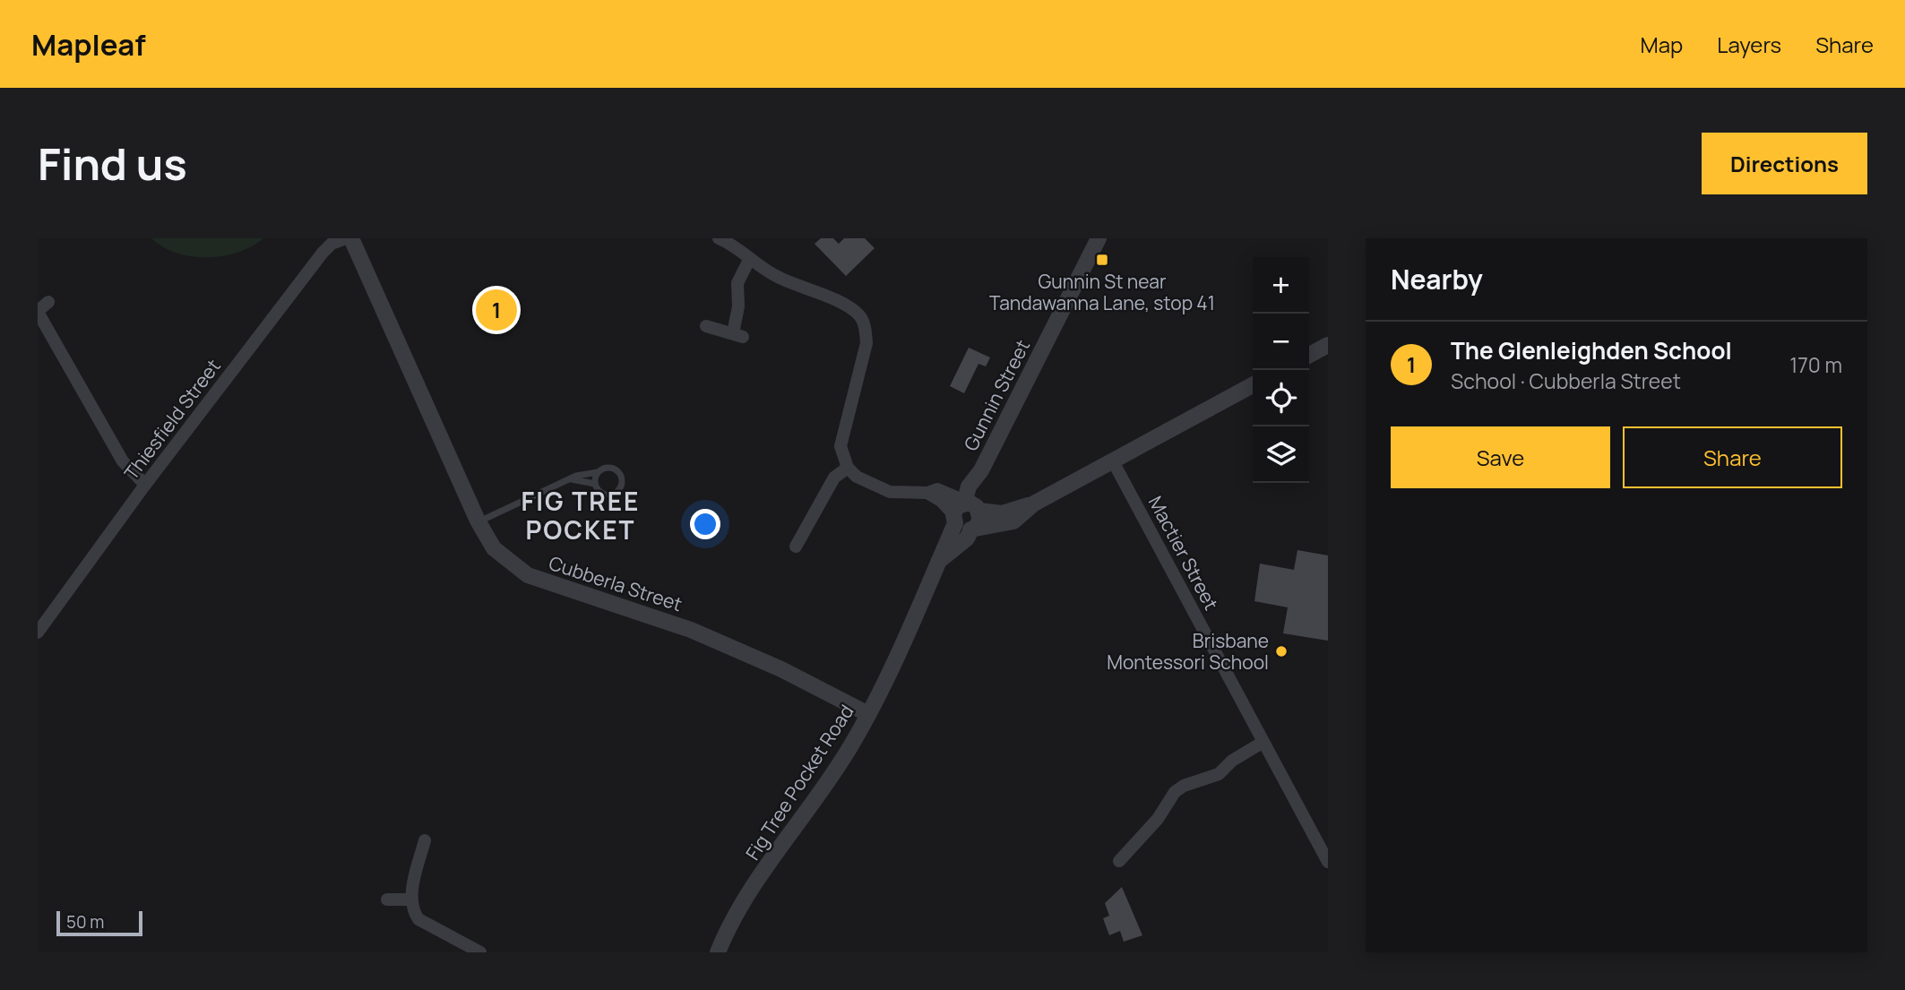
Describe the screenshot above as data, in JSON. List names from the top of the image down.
{
  "streets": {
    "street": [
      "Gunnin Street",
      "Thiesfield Street",
      "Mactier Street",
      "Cubberla Street",
      "Fig Tree Pocket Road"
    ]
  },
  "crossings": [
    ["Gunnin Street", "Fig Tree Pocket Road"],
    ["Cubberla Street", "Fig Tree Pocket Road"]
  ],
  "districts": ["FIG TREE POCKET"],
  "places": {
    "transit": ["Gunnin St near Tandawanna Lane, stop 41"],
    "other": ["Brisbane Montessori School"]
  },
  "scale_bar": "50 m",
  "page": {
    "header": "Mapleaf",
    "nav": ["Map", "Layers", "Share"],
    "buttons": [
      "Directions",
      ["Save", "Share"]
    ],
    "title": "Find us",
    "heading": "Nearby",
    "map_buttons": ["+", "−"],
    "pins": "1",
    "list": [
      {
        "mark": "1",
        "name": "The Glenleighden School",
        "note": "School · Cubberla Street",
        "value": "170 m"
      }
    ],
    "scale": "50 m"
  }
}
